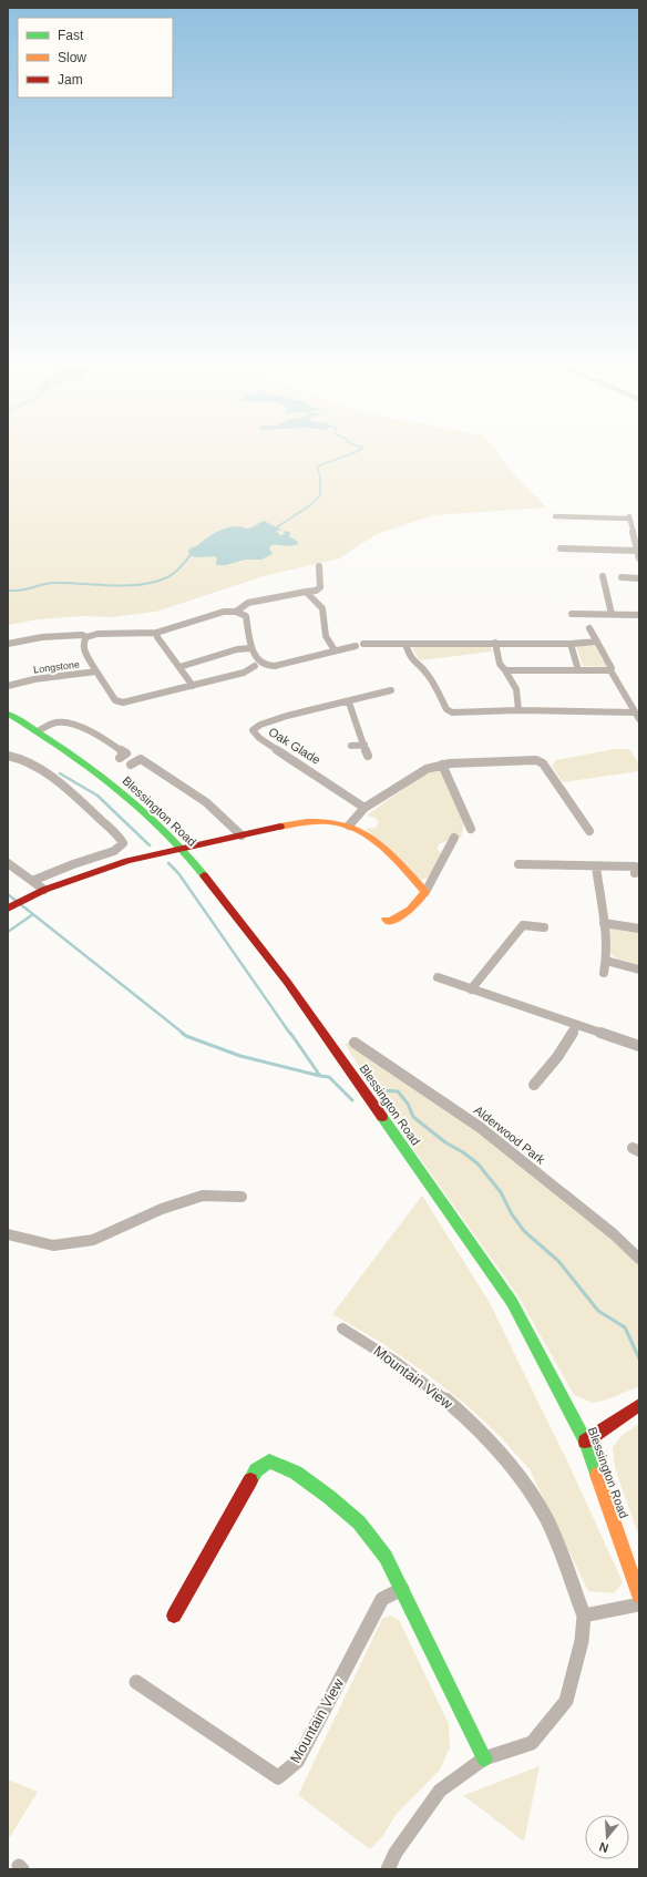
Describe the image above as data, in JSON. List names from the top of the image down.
{
  "streets": {
    "main road": ["Blessington Road"],
    "street": [
      "Longstone",
      "Oak Glade",
      "Alderwood Park",
      "Mountain View"
    ]
  },
  "legend": ["Fast", "Slow", "Jam"],
  "north": "bottom"
}
